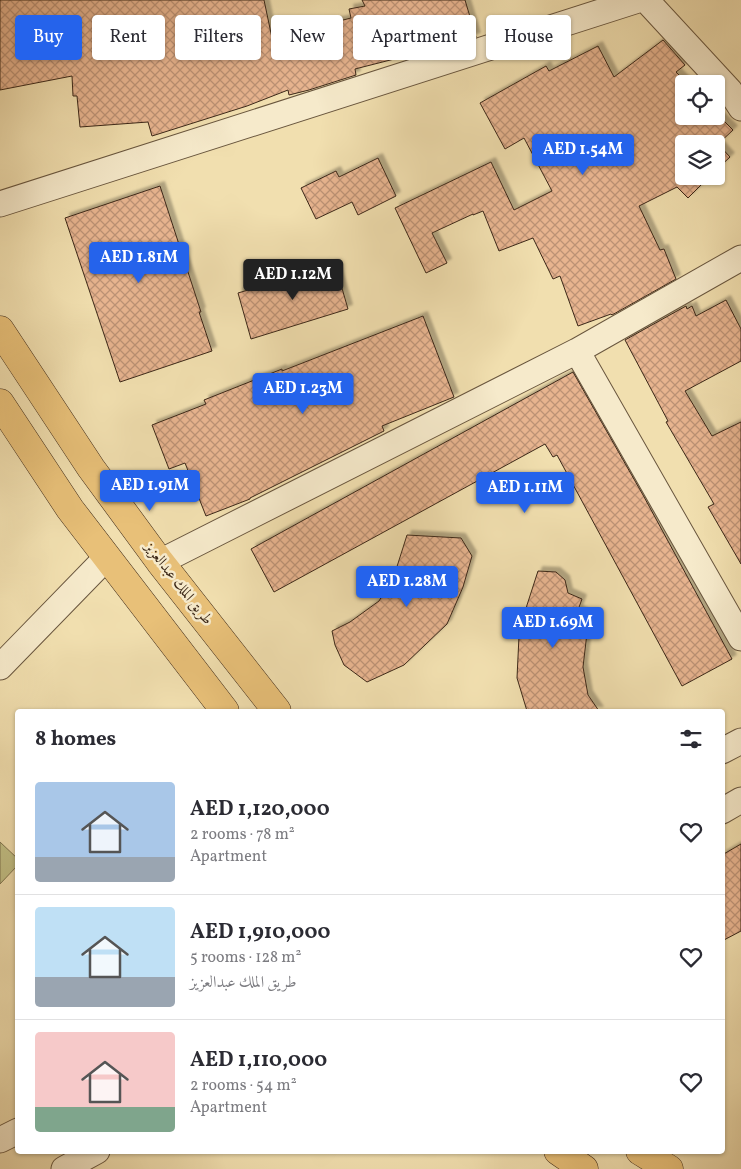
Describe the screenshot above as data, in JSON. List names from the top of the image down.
{
  "streets": {
    "main road": ["طريق الملك عبدالعزيز"]
  },
  "page": {
    "chip": [
      "Buy",
      "Rent",
      "Filters",
      "New",
      "Apartment",
      "House"
    ],
    "price": [
      "AED 1.54M",
      "AED 1.81M",
      "AED 1.12M",
      "AED 1.23M",
      "AED 1.91M",
      "AED 1.11M",
      "AED 1.28M",
      "AED 1.69M"
    ],
    "heading": "8 homes",
    "list": [
      {
        "name": "AED 1,120,000",
        "note": "2 rooms · 78 m² · Apartment"
      },
      {
        "name": "AED 1,910,000",
        "note": "5 rooms · 128 m² · طريق الملك عبدالعزيز"
      },
      {
        "name": "AED 1,110,000",
        "note": "2 rooms · 54 m² · Apartment"
      }
    ]
  }
}
